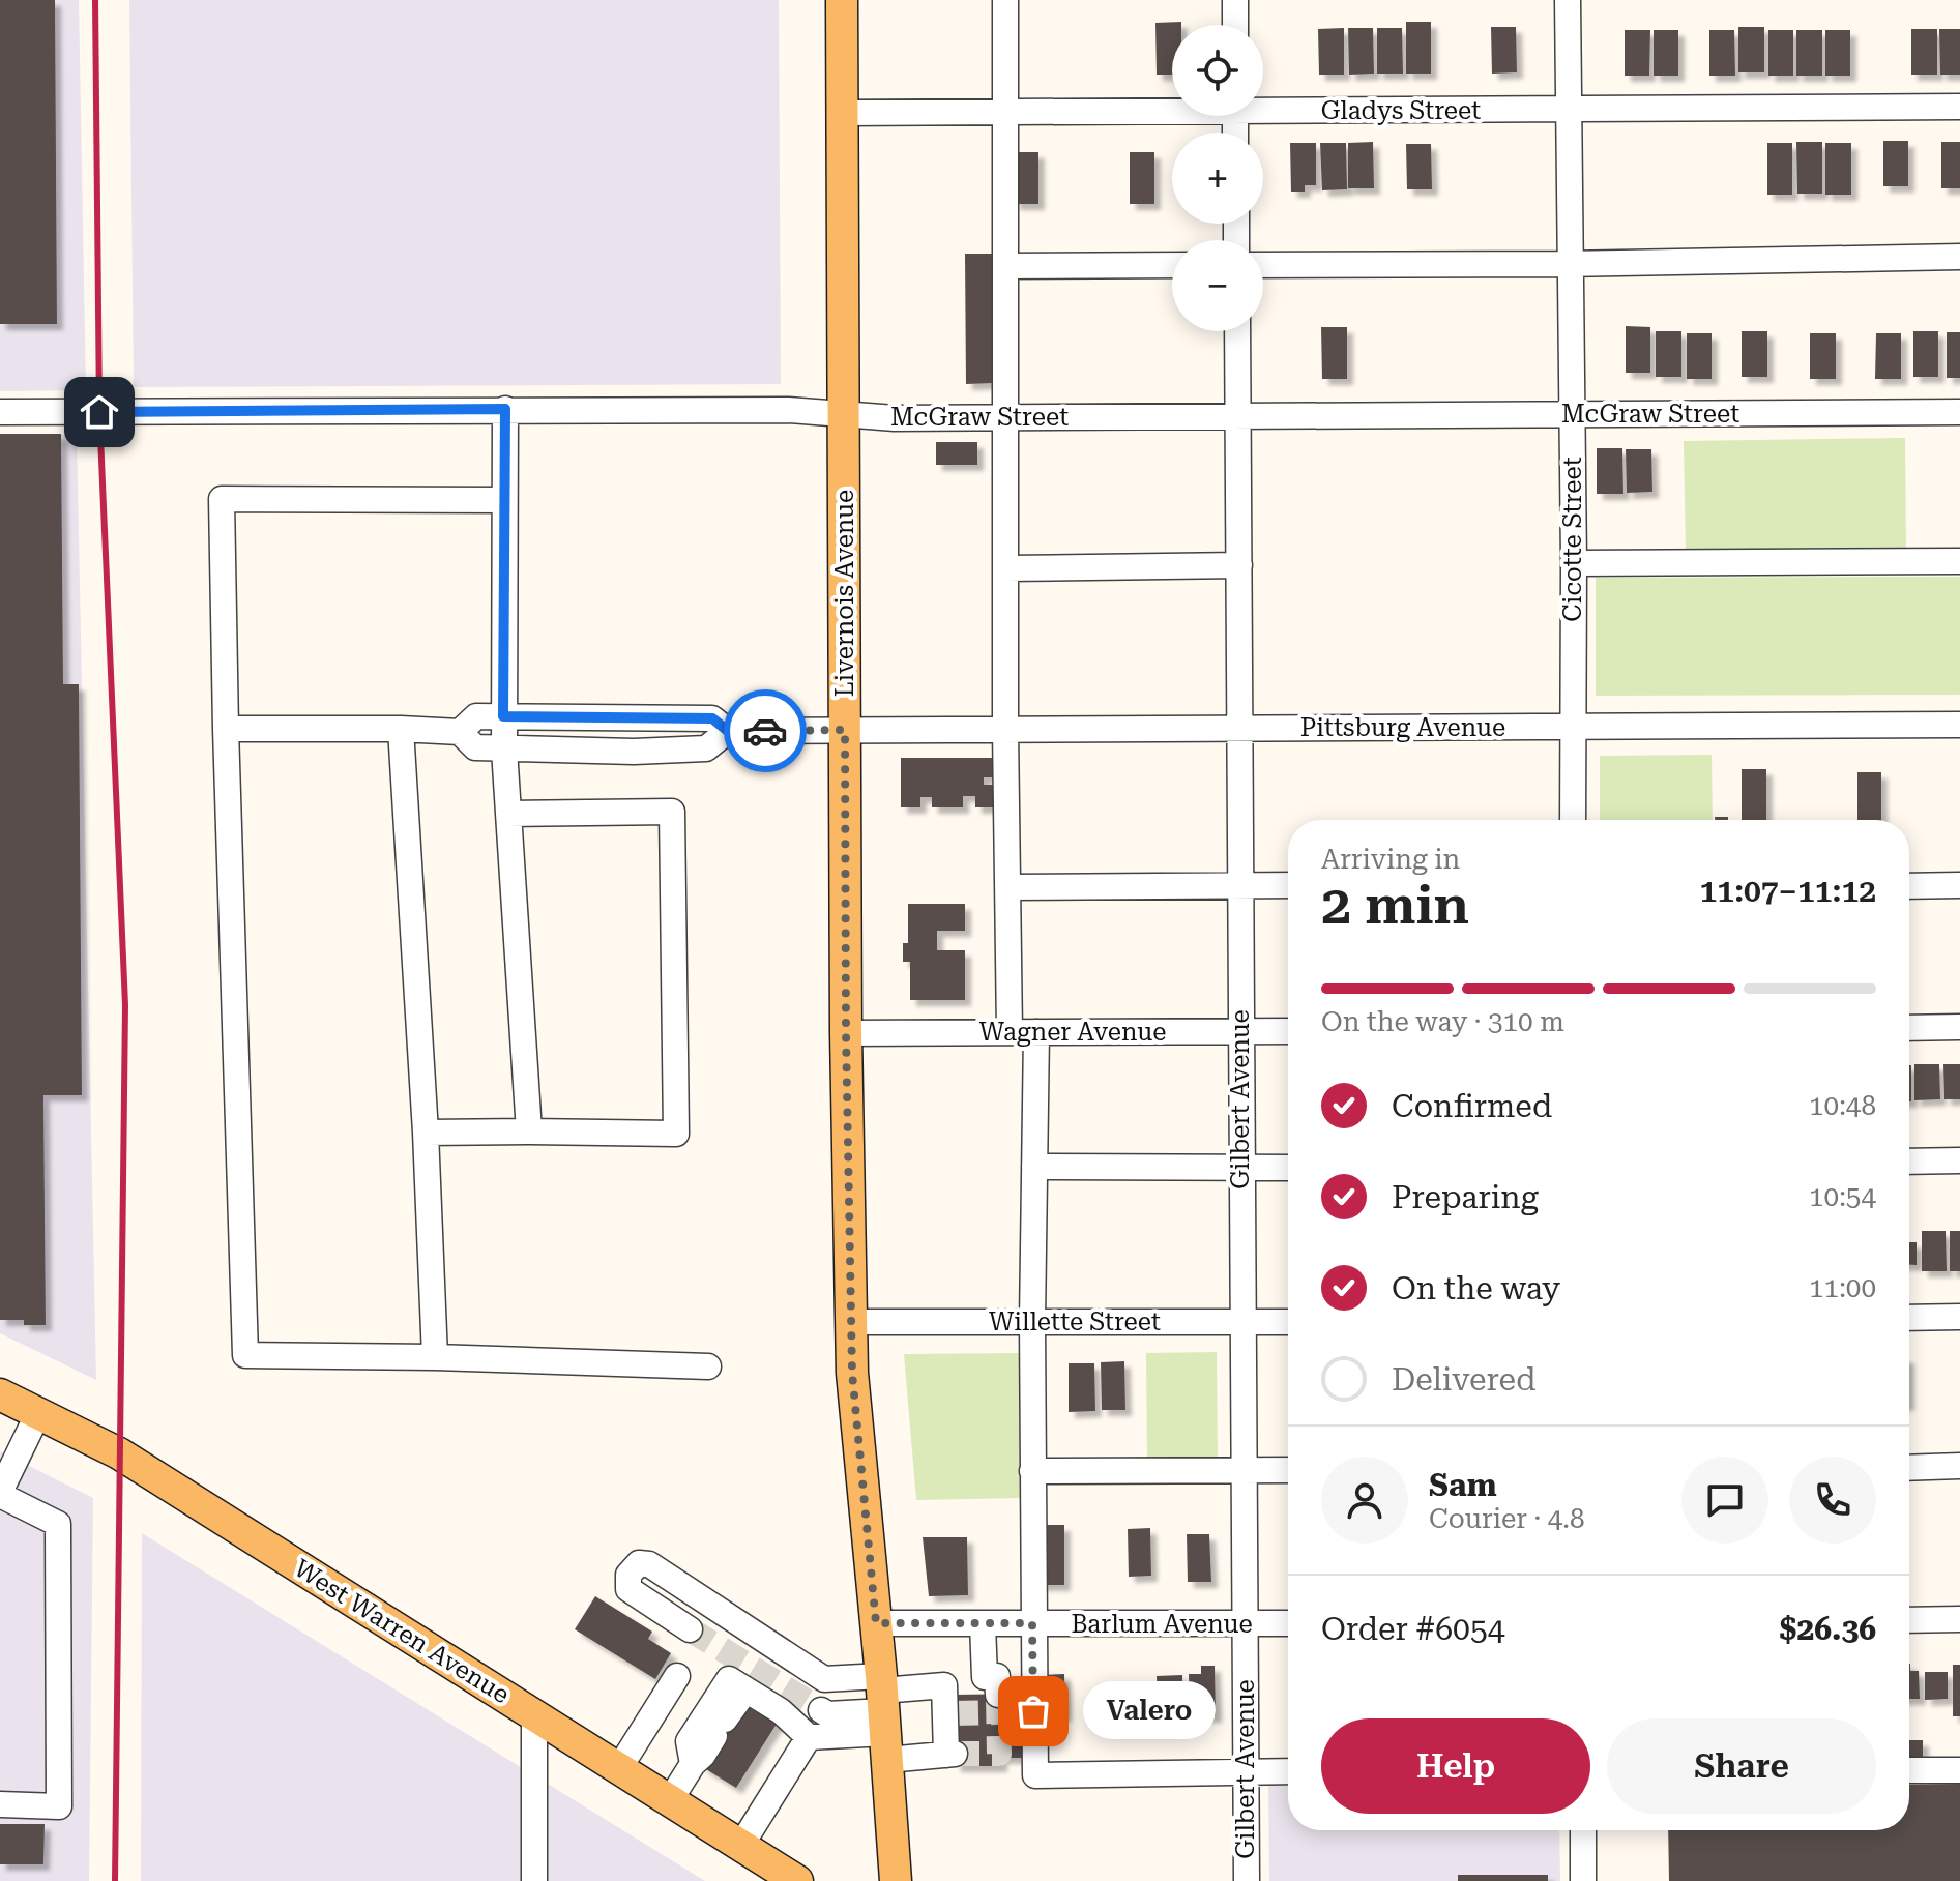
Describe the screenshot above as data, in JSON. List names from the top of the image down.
{
  "streets": {
    "main road": ["Livernois Avenue", "West Warren Avenue"],
    "street": [
      "Gladys Street",
      "McGraw Street",
      "Cicotte Street",
      "Pittsburg Avenue",
      "Wagner Avenue",
      "Gilbert Avenue",
      "Willette Street",
      "Barlum Avenue"
    ]
  },
  "crossings": [
    ["Gladys Street", "Cicotte Street"],
    ["Gladys Street", "Livernois Avenue"],
    ["McGraw Street", "Cicotte Street"],
    ["McGraw Street", "Livernois Avenue"],
    ["McGraw Street", "Gilbert Avenue"],
    ["Cicotte Street", "Pittsburg Avenue"],
    ["Livernois Avenue", "Pittsburg Avenue"],
    ["Livernois Avenue", "Wagner Avenue"],
    ["Livernois Avenue", "Willette Street"],
    ["Livernois Avenue", "Barlum Avenue"],
    ["Pittsburg Avenue", "Gilbert Avenue"],
    ["Wagner Avenue", "Gilbert Avenue"],
    ["Gilbert Avenue", "Willette Street"],
    ["Gilbert Avenue", "Barlum Avenue"]
  ],
  "places": ["Valero"],
  "page": {
    "map_buttons": ["+", "−"],
    "heading": ["2 min", "Arriving in", "11:07–11:12"],
    "panel": [
      "Sam",
      "Courier · 4.8",
      "Order #6054",
      "$26.36"
    ],
    "bar": "On the way · 310 m",
    "list": [
      ["Confirmed", "10:48"],
      ["Preparing", "10:54"],
      ["On the way", "11:00"],
      "Delivered"
    ],
    "bubble": "Valero",
    "buttons": ["Help", "Share"]
  }
}
